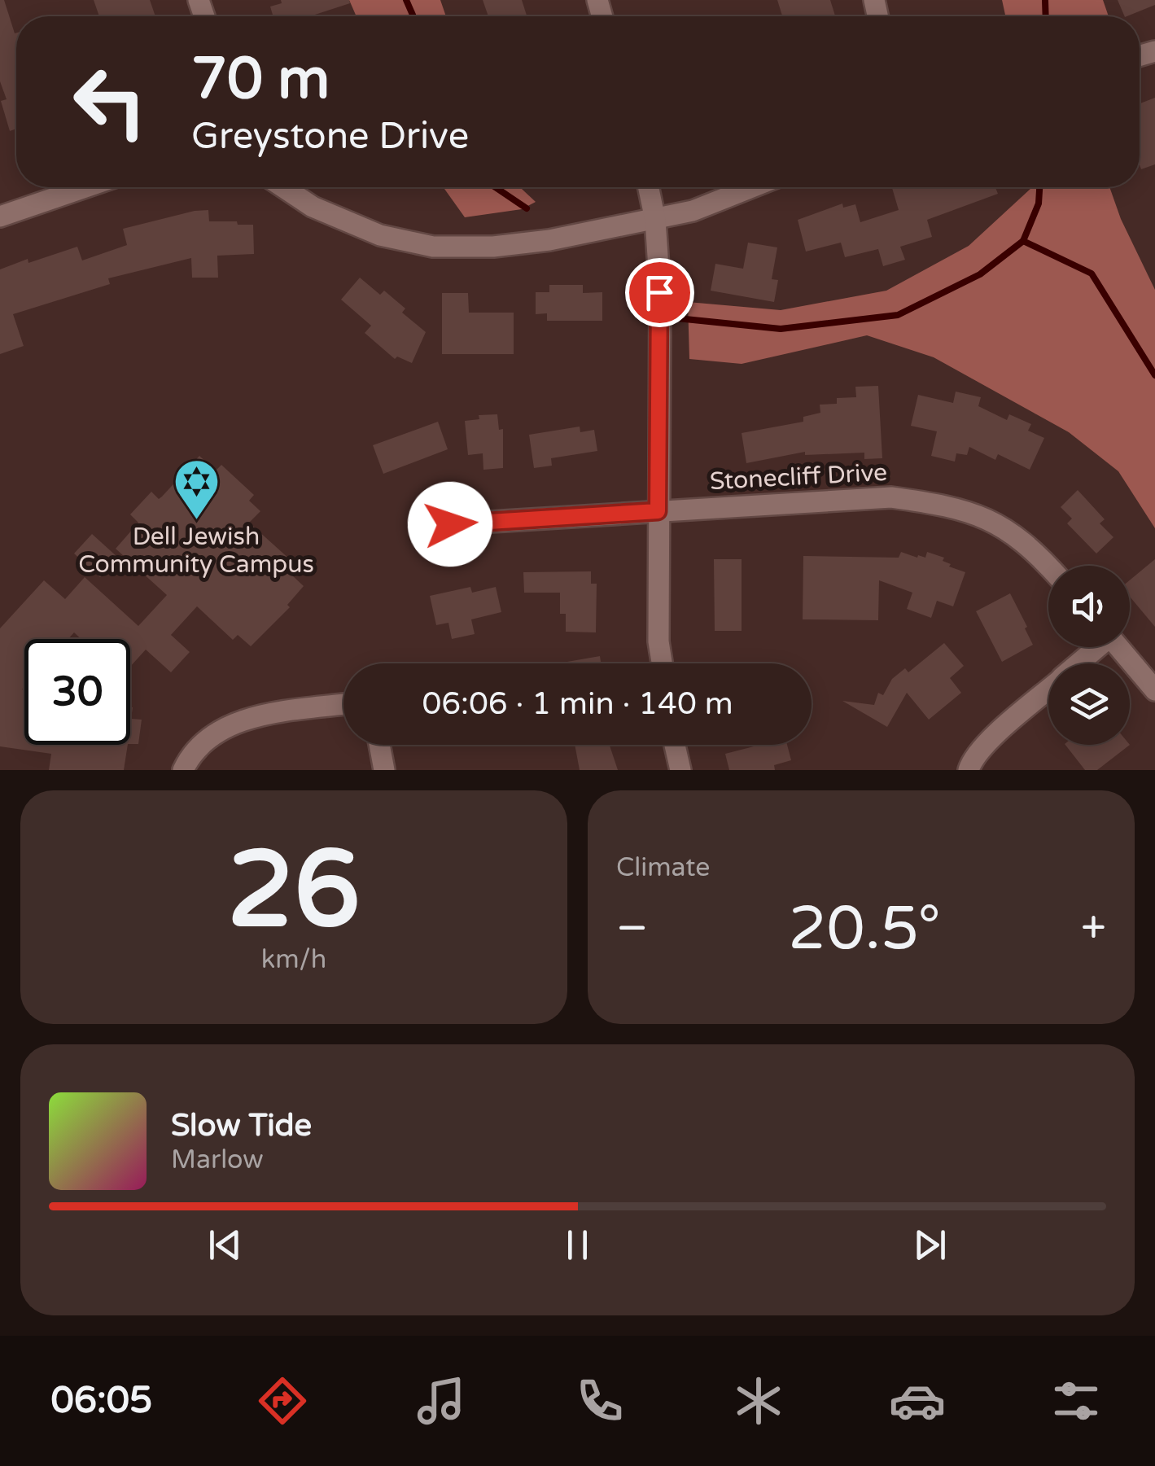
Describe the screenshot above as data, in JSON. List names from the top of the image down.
{
  "streets": {
    "street": ["Stonecliff Drive"]
  },
  "places": {
    "synagogue": ["Dell Jewish Community Campus"]
  },
  "page": {
    "turn": ["70 m", "Greystone Drive"],
    "limit": "30",
    "trip": "06:06 · 1 min · 140 m",
    "tile": [
      ["26", "km/h"],
      "Climate"
    ],
    "heat": ["−", "20.5°", "+"],
    "song": ["Slow Tide", "Marlow"],
    "tabs": "06:05"
  }
}
